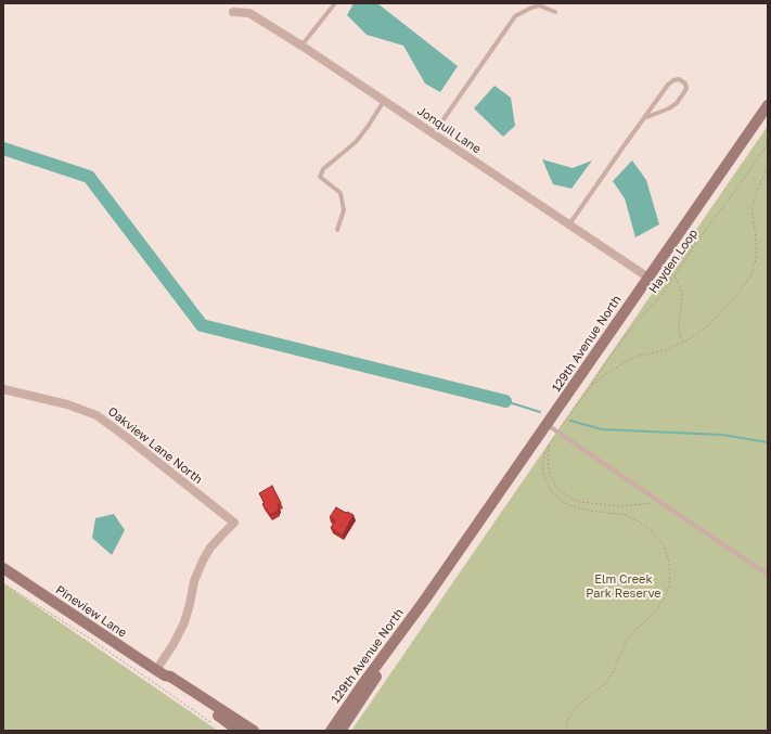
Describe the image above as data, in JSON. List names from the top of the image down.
{
  "streets": {
    "main road": ["129th Avenue North", "Pineview Lane"],
    "street": ["Jonquil Lane", "Oakview Lane North"],
    "path": ["Hayden Loop"]
  },
  "crossings": [
    ["Jonquil Lane", "129th Avenue North"],
    ["Oakview Lane North", "Pineview Lane"]
  ],
  "parks": ["Elm Creek Park Reserve"]
}
